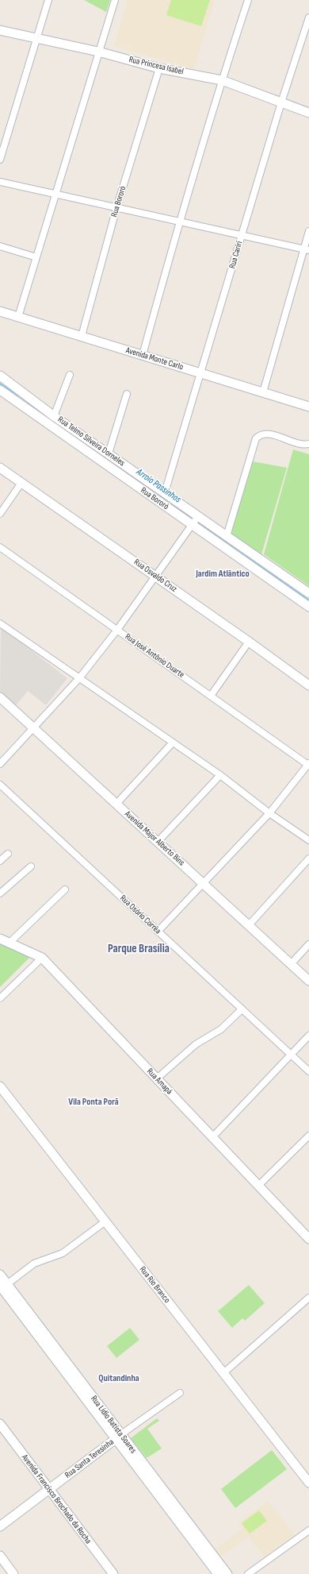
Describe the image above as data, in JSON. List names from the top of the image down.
{
  "streets": {
    "street": [
      "Rua Princesa Isabel",
      "Rua Bororó",
      "Rua Cariri",
      "Avenida Monte Carlo",
      "Rua Telmo Silveira Dorneles",
      "Rua Osvaldo Cruz",
      "Rua José Antônio Duarte",
      "Avenida Major Alberto Bins",
      "Rua Osório Corrêa",
      "Rua Amapá",
      "Rua Rio Branco",
      "Rua Lídio Batista Soares",
      "Rua Santa Teresinha",
      "Avenida Francisco Brochado da Rocha"
    ]
  },
  "crossings": [
    ["Rua Princesa Isabel", "Rua Bororó"],
    ["Rua Princesa Isabel", "Rua Cariri"],
    ["Rua Bororó", "Avenida Monte Carlo"],
    ["Rua Bororó", "Rua Telmo Silveira Dorneles"],
    ["Rua Cariri", "Avenida Monte Carlo"],
    ["Rua Cariri", "Rua Telmo Silveira Dorneles"],
    ["Rua Lídio Batista Soares", "Rua Santa Teresinha"],
    ["Rua Santa Teresinha", "Avenida Francisco Brochado da Rocha"]
  ],
  "districts": [
    "Jardim Atlântico",
    "Parque Brasília",
    "Vila Ponta Porã",
    "Quitandinha"
  ],
  "water": ["Arroio Passinhos"]
}
